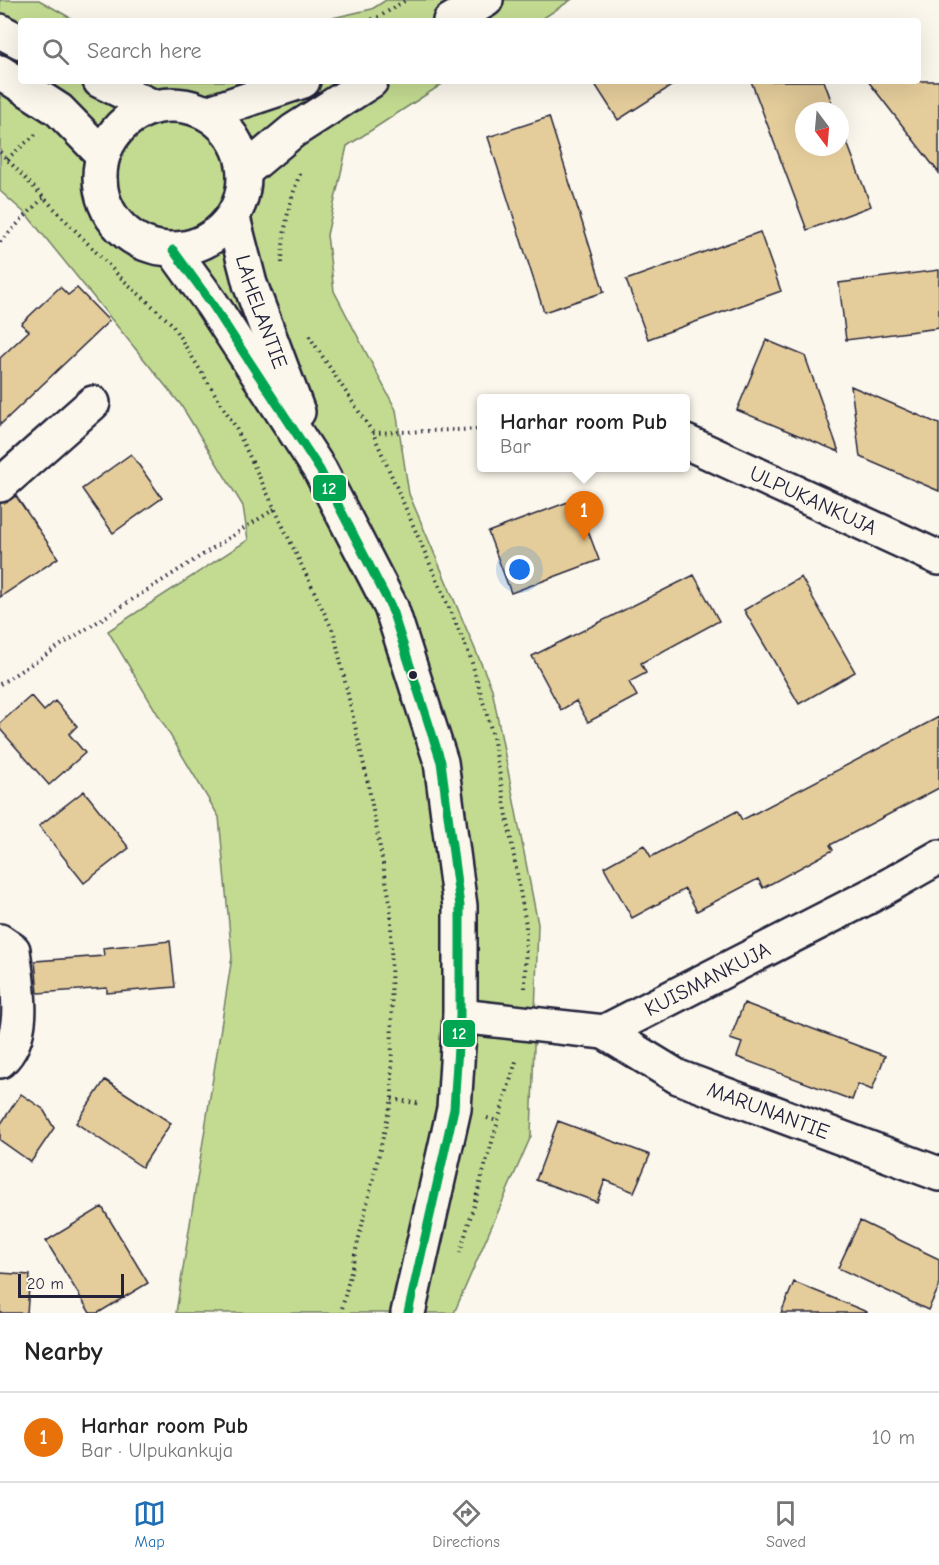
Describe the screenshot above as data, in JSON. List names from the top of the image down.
{
  "streets": {
    "main road": [
      "LAHELANTIE",
      "ULPUKANKUJA",
      "KUISMANKUJA",
      "MARUNANTIE"
    ]
  },
  "crossings": [
    ["KUISMANKUJA", "MARUNANTIE"]
  ],
  "lines": ["transit line 12"],
  "scale_bar": "20 m",
  "north": "bottom",
  "page": {
    "search": "Search here",
    "popup": ["Harhar room Pub", "Bar"],
    "pins": "1",
    "scale": "20 m",
    "heading": "Nearby",
    "list": [
      {
        "mark": "1",
        "name": "Harhar room Pub",
        "note": "Bar · Ulpukankuja",
        "value": "10 m"
      }
    ],
    "nav": ["Map", "Directions", "Saved"]
  }
}
